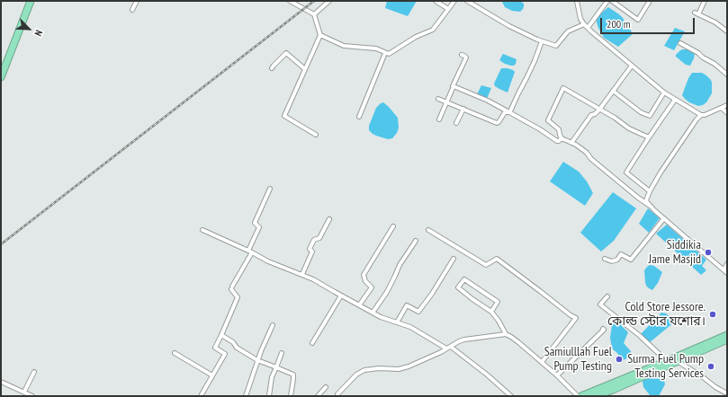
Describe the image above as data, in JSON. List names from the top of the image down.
{
  "places": [
    "Siddikia Jame Masjid",
    "Cold Store Jessore. কোল্ড স্টোর যশোর।",
    "Samiulllah Fuel Pump Testing",
    "Surma Fuel Pump Testing Services"
  ],
  "scale_bar": "200 m",
  "north": "bottom right"
}
